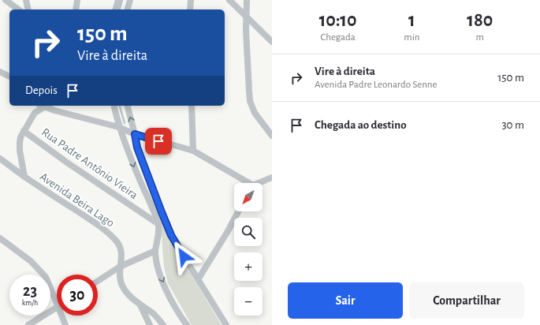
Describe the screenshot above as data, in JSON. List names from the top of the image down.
{
  "streets": {
    "street": ["Rua Padre Antônio Vieira", "Avenida Beira Lago"]
  },
  "crossings": [
    ["Rua Padre Antônio Vieira", "Avenida Beira Lago"]
  ],
  "north": "bottom left",
  "page": {
    "eta": [
      "10:10",
      "Chegada",
      "1",
      "min",
      "180",
      "m"
    ],
    "turn": ["150 m", "Vire à direita"],
    "list": [
      {
        "name": "Vire à direita",
        "note": "Avenida Padre Leonardo Senne",
        "value": "150 m"
      },
      {
        "name": "Chegada ao destino",
        "value": "30 m"
      }
    ],
    "then": "Depois",
    "map_buttons": ["+", "−"],
    "speed": "23 km/h",
    "limit": "30",
    "buttons": ["Sair", "Compartilhar"]
  }
}
